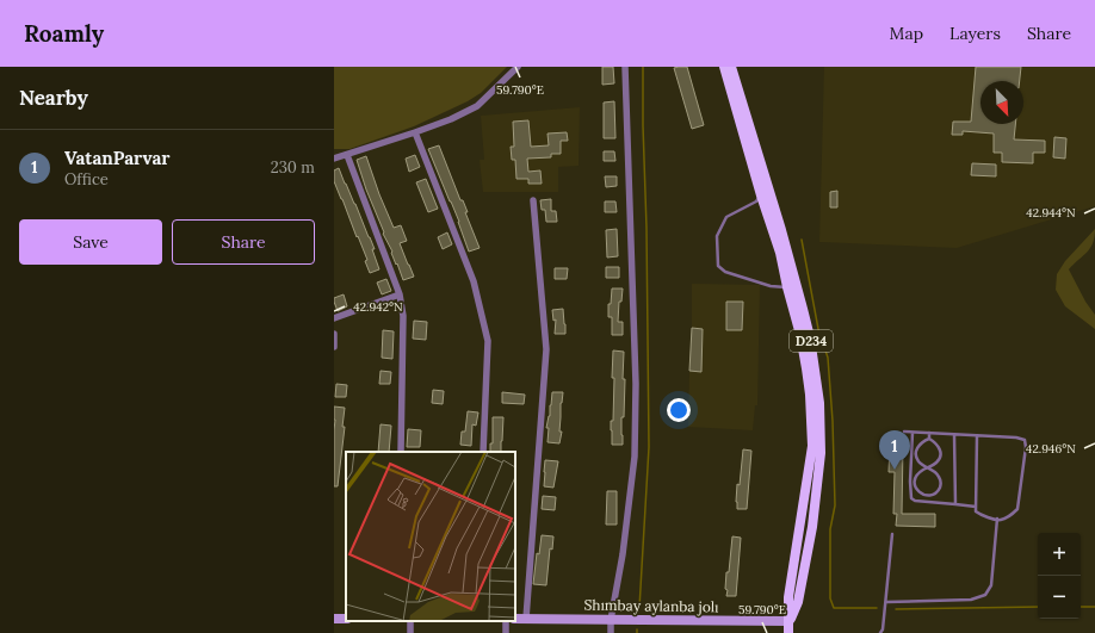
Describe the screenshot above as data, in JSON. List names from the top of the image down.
{
  "streets": {
    "main road": ["D234", "Shımbay aylanba jolı"]
  },
  "crossings": [
    ["D234", "Shımbay aylanba jolı"]
  ],
  "north": "bottom right",
  "page": {
    "header": "Roamly",
    "nav": ["Map", "Layers", "Share"],
    "heading": "Nearby",
    "list": [
      {
        "mark": "1",
        "name": "VatanParvar",
        "note": "Office",
        "value": "230 m"
      }
    ],
    "buttons": ["Save", "Share"],
    "pins": "1",
    "map_buttons": ["+", "−"]
  },
  "coordinates": [
    "59.790°E",
    "42.944°N",
    "42.942°N",
    "42.946°N"
  ]
}
